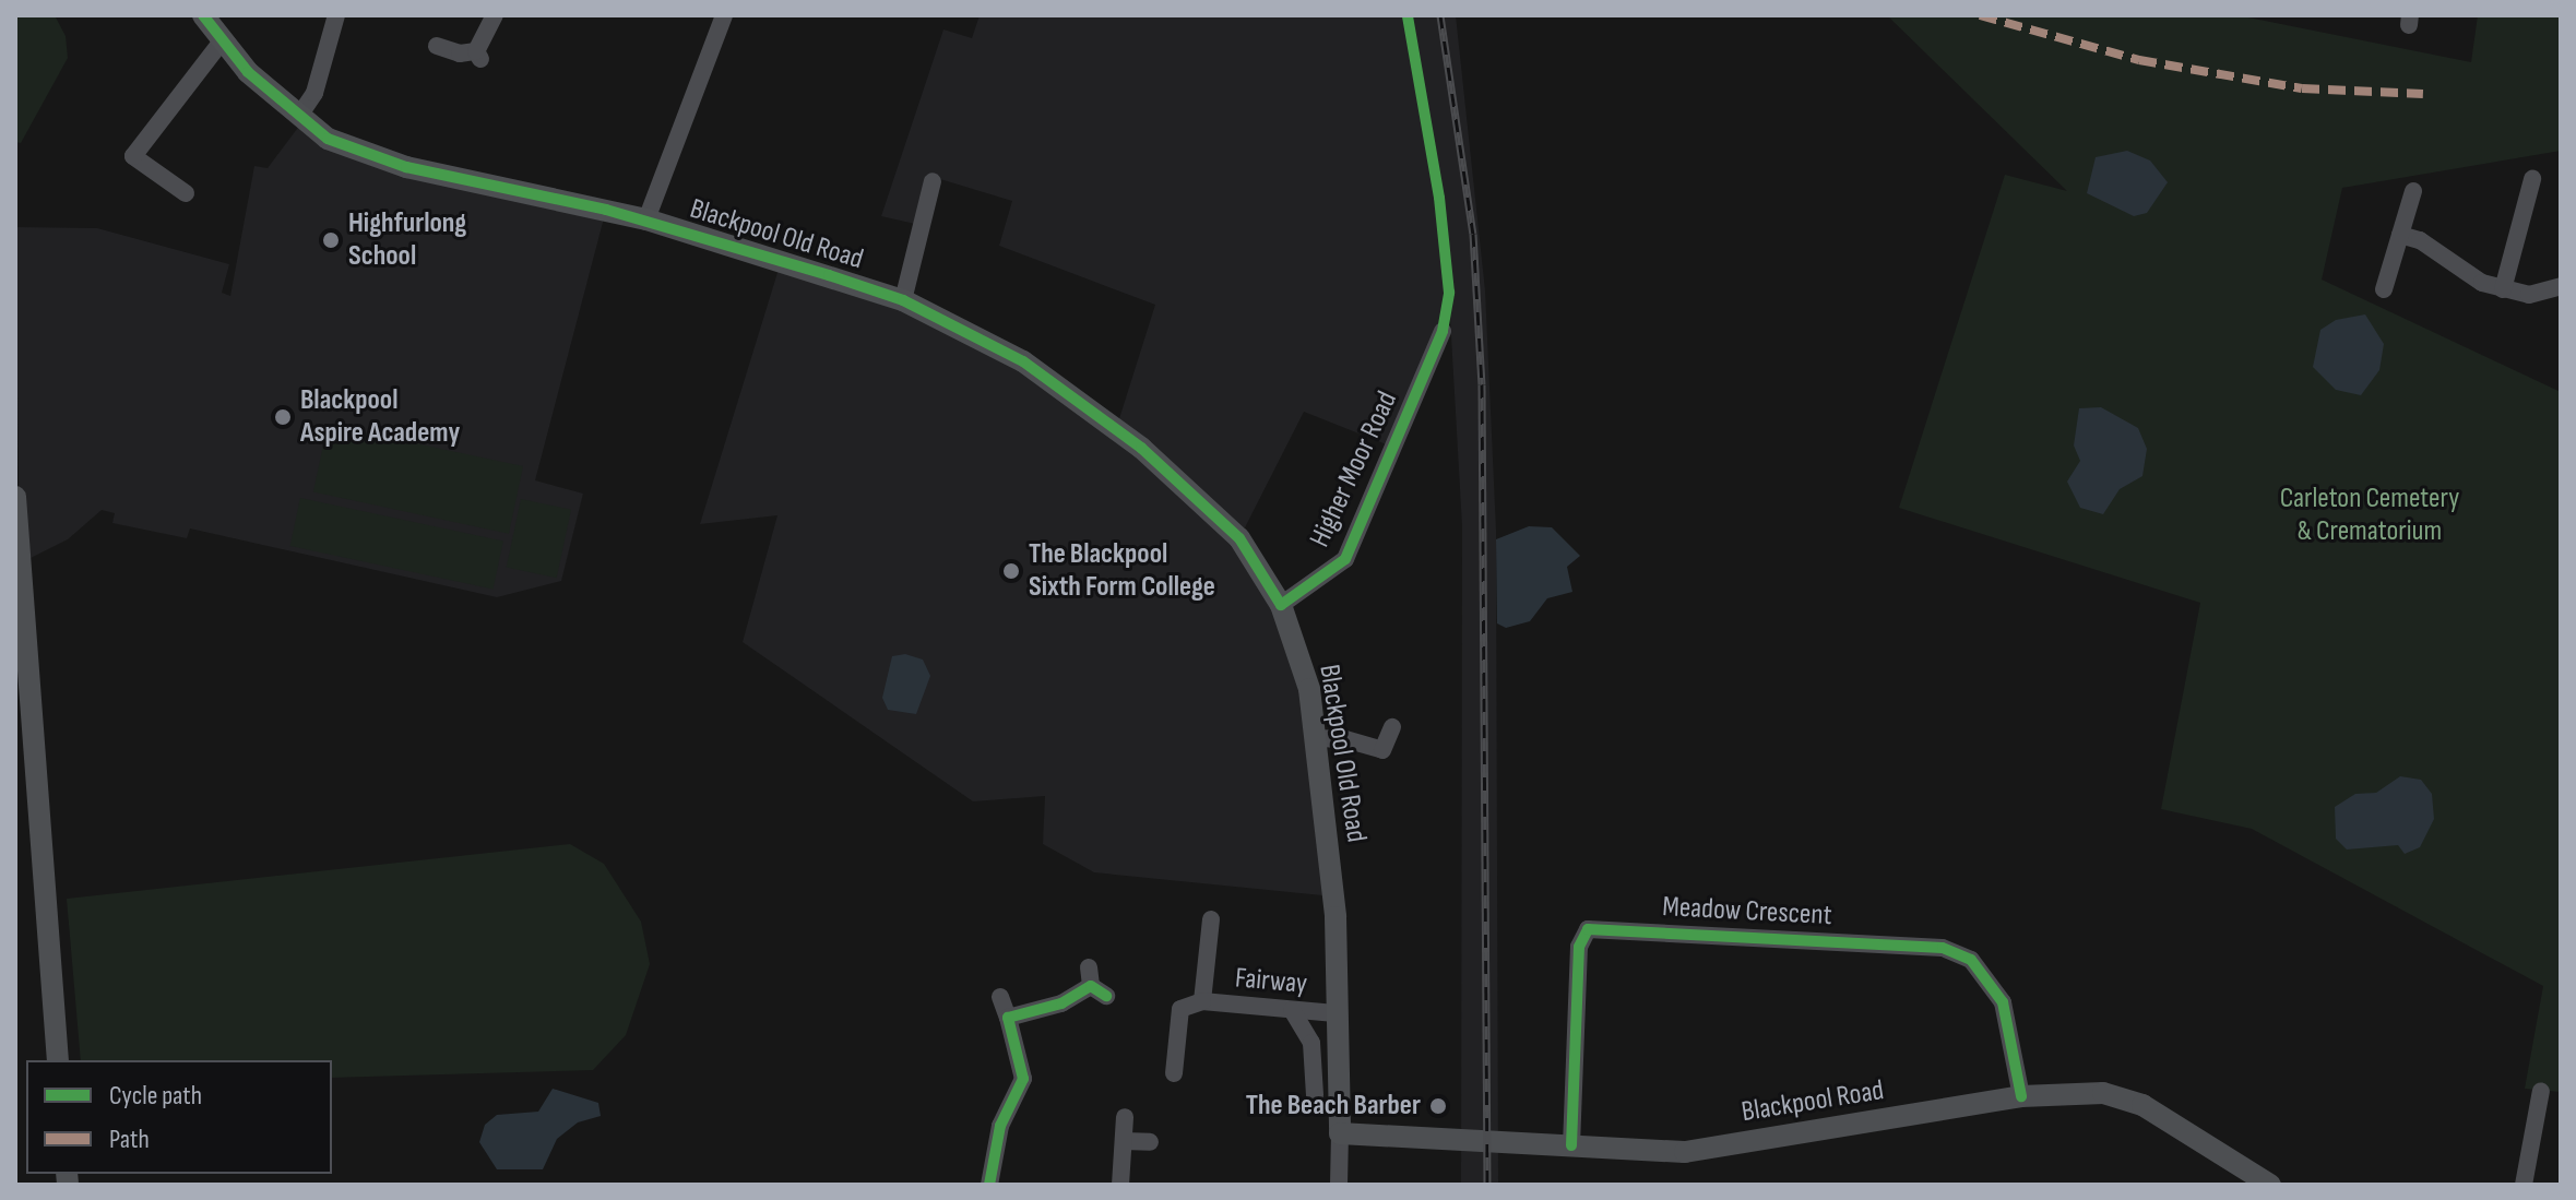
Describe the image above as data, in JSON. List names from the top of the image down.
{
  "streets": {
    "main road": ["Blackpool Old Road", "Blackpool Road"],
    "street": ["Higher Moor Road", "Meadow Crescent", "Fairway"]
  },
  "crossings": [
    ["Blackpool Old Road", "Higher Moor Road"],
    ["Blackpool Old Road", "Fairway"],
    ["Blackpool Old Road", "Blackpool Road"],
    ["Meadow Crescent", "Blackpool Road"]
  ],
  "parks": ["Carleton Cemetery & Crematorium"],
  "places": [
    "Highfurlong School",
    "Blackpool Aspire Academy",
    "The Blackpool Sixth Form College",
    "The Beach Barber"
  ],
  "legend": ["Cycle path", "Path"]
}
